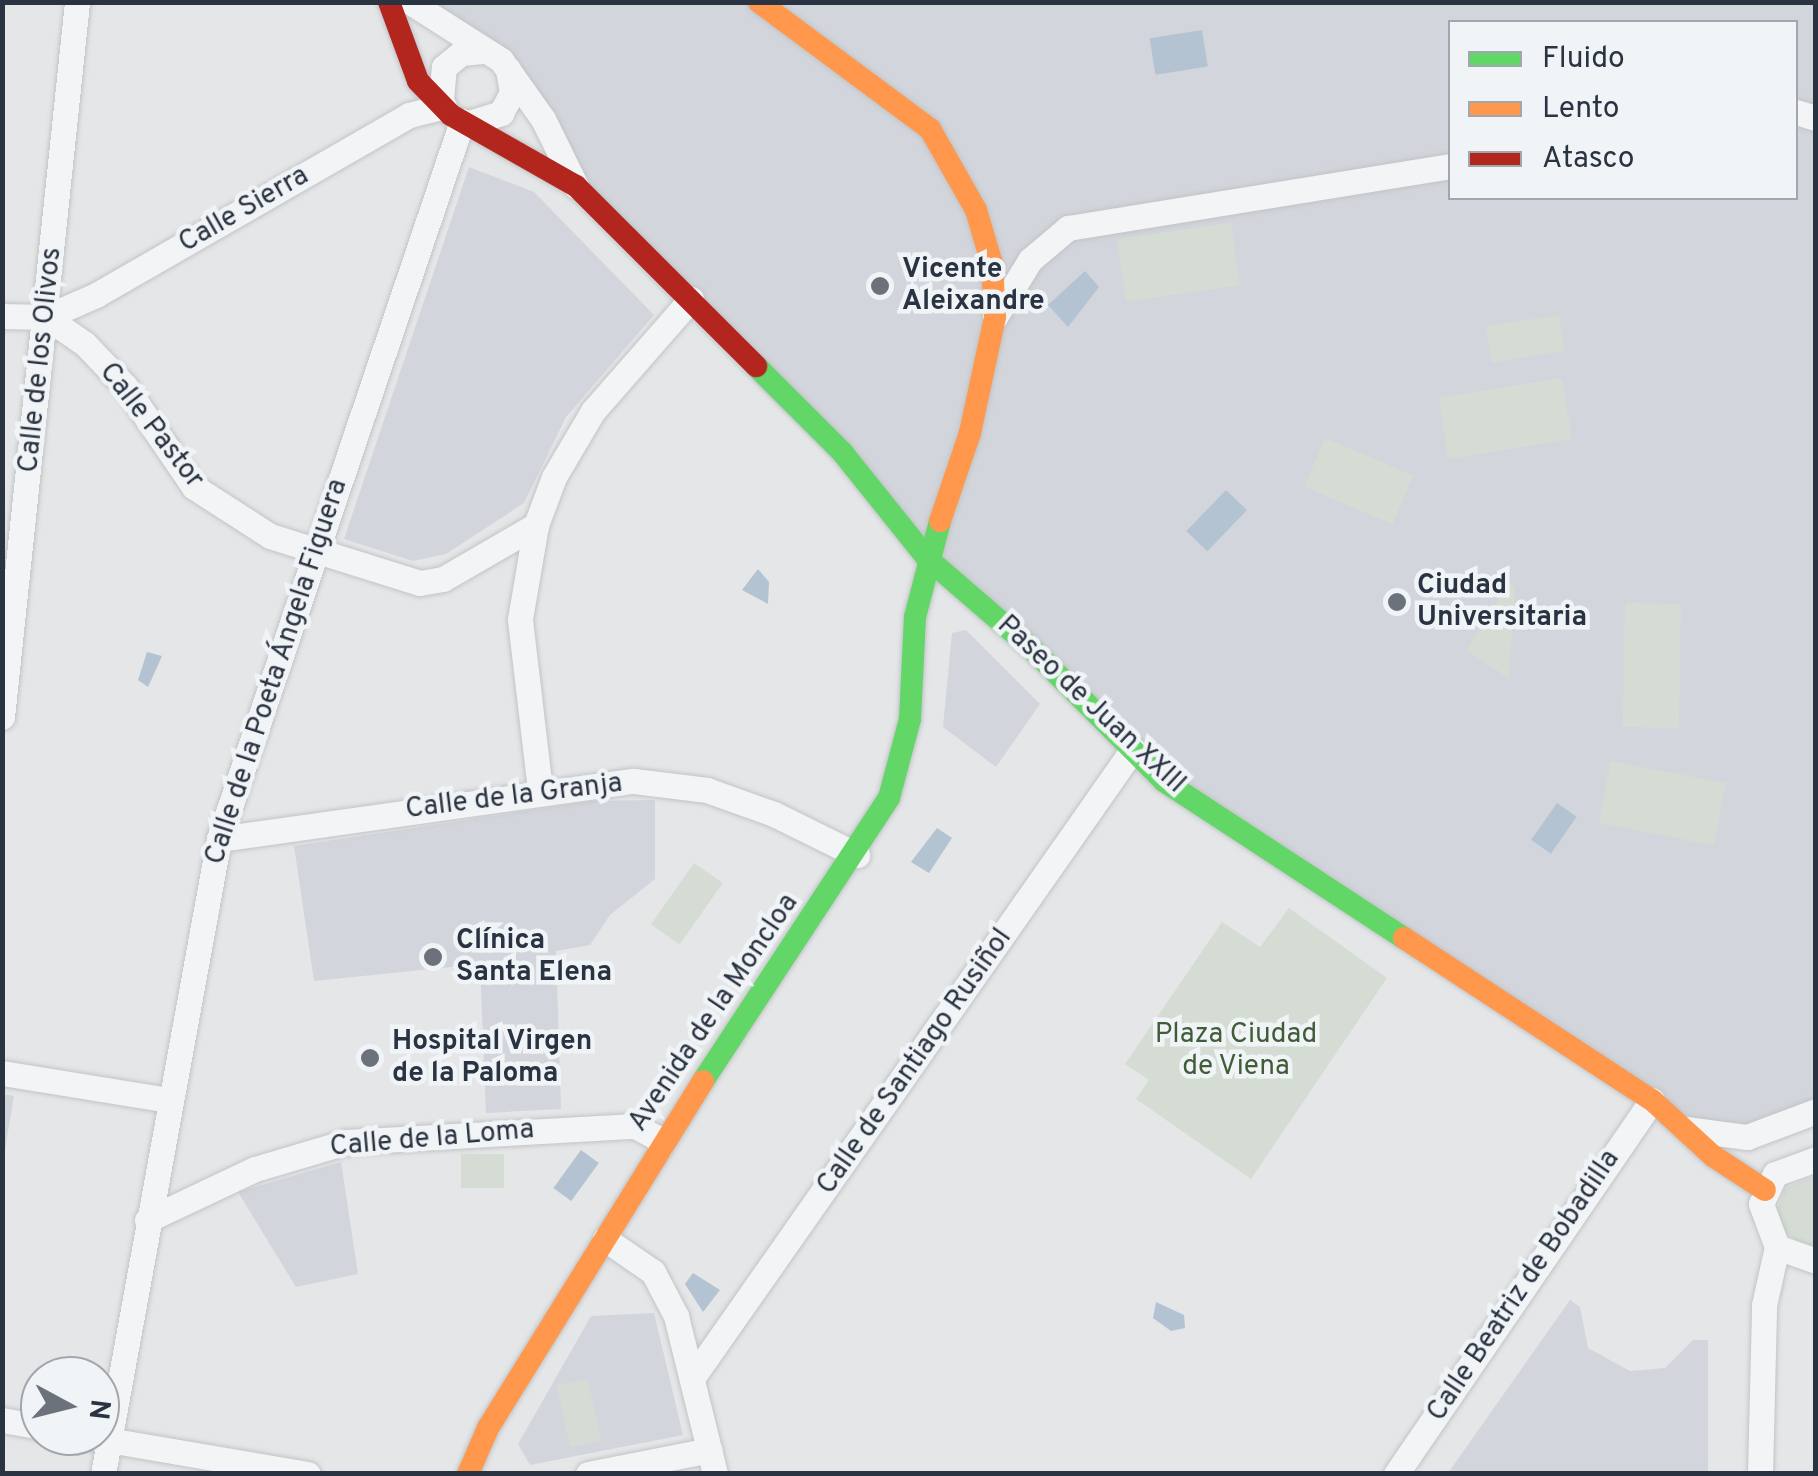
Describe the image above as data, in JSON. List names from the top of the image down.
{
  "streets": {
    "street": [
      "Calle Sierra",
      "Calle de los Olivos",
      "Calle Pastor",
      "Calle de la Poeta Ángela Figuera",
      "Paseo de Juan XXIII",
      "Calle de la Granja",
      "Avenida de la Moncloa",
      "Calle de Santiago Rusiñol",
      "Calle de la Loma",
      "Calle Beatriz de Bobadilla"
    ]
  },
  "crossings": [
    ["Calle Sierra", "Calle de los Olivos"],
    ["Calle Sierra", "Calle Pastor"],
    ["Calle Sierra", "Calle de la Poeta Ángela Figuera"],
    ["Calle Sierra", "Paseo de Juan XXIII"],
    ["Calle de los Olivos", "Calle Pastor"],
    ["Calle Pastor", "Calle de la Poeta Ángela Figuera"],
    ["Calle de la Poeta Ángela Figuera", "Paseo de Juan XXIII"],
    ["Calle de la Poeta Ángela Figuera", "Calle de la Granja"],
    ["Calle de la Poeta Ángela Figuera", "Calle de la Loma"],
    ["Paseo de Juan XXIII", "Avenida de la Moncloa"],
    ["Paseo de Juan XXIII", "Calle de Santiago Rusiñol"],
    ["Paseo de Juan XXIII", "Calle Beatriz de Bobadilla"],
    ["Calle de la Granja", "Avenida de la Moncloa"],
    ["Avenida de la Moncloa", "Calle de la Loma"]
  ],
  "parks": ["Plaza Ciudad de Viena"],
  "places": [
    "Vicente Aleixandre",
    "Ciudad Universitaria",
    "Clínica Santa Elena",
    "Hospital Virgen de la Paloma"
  ],
  "legend": ["Fluido", "Lento", "Atasco"],
  "north": "right"
}
